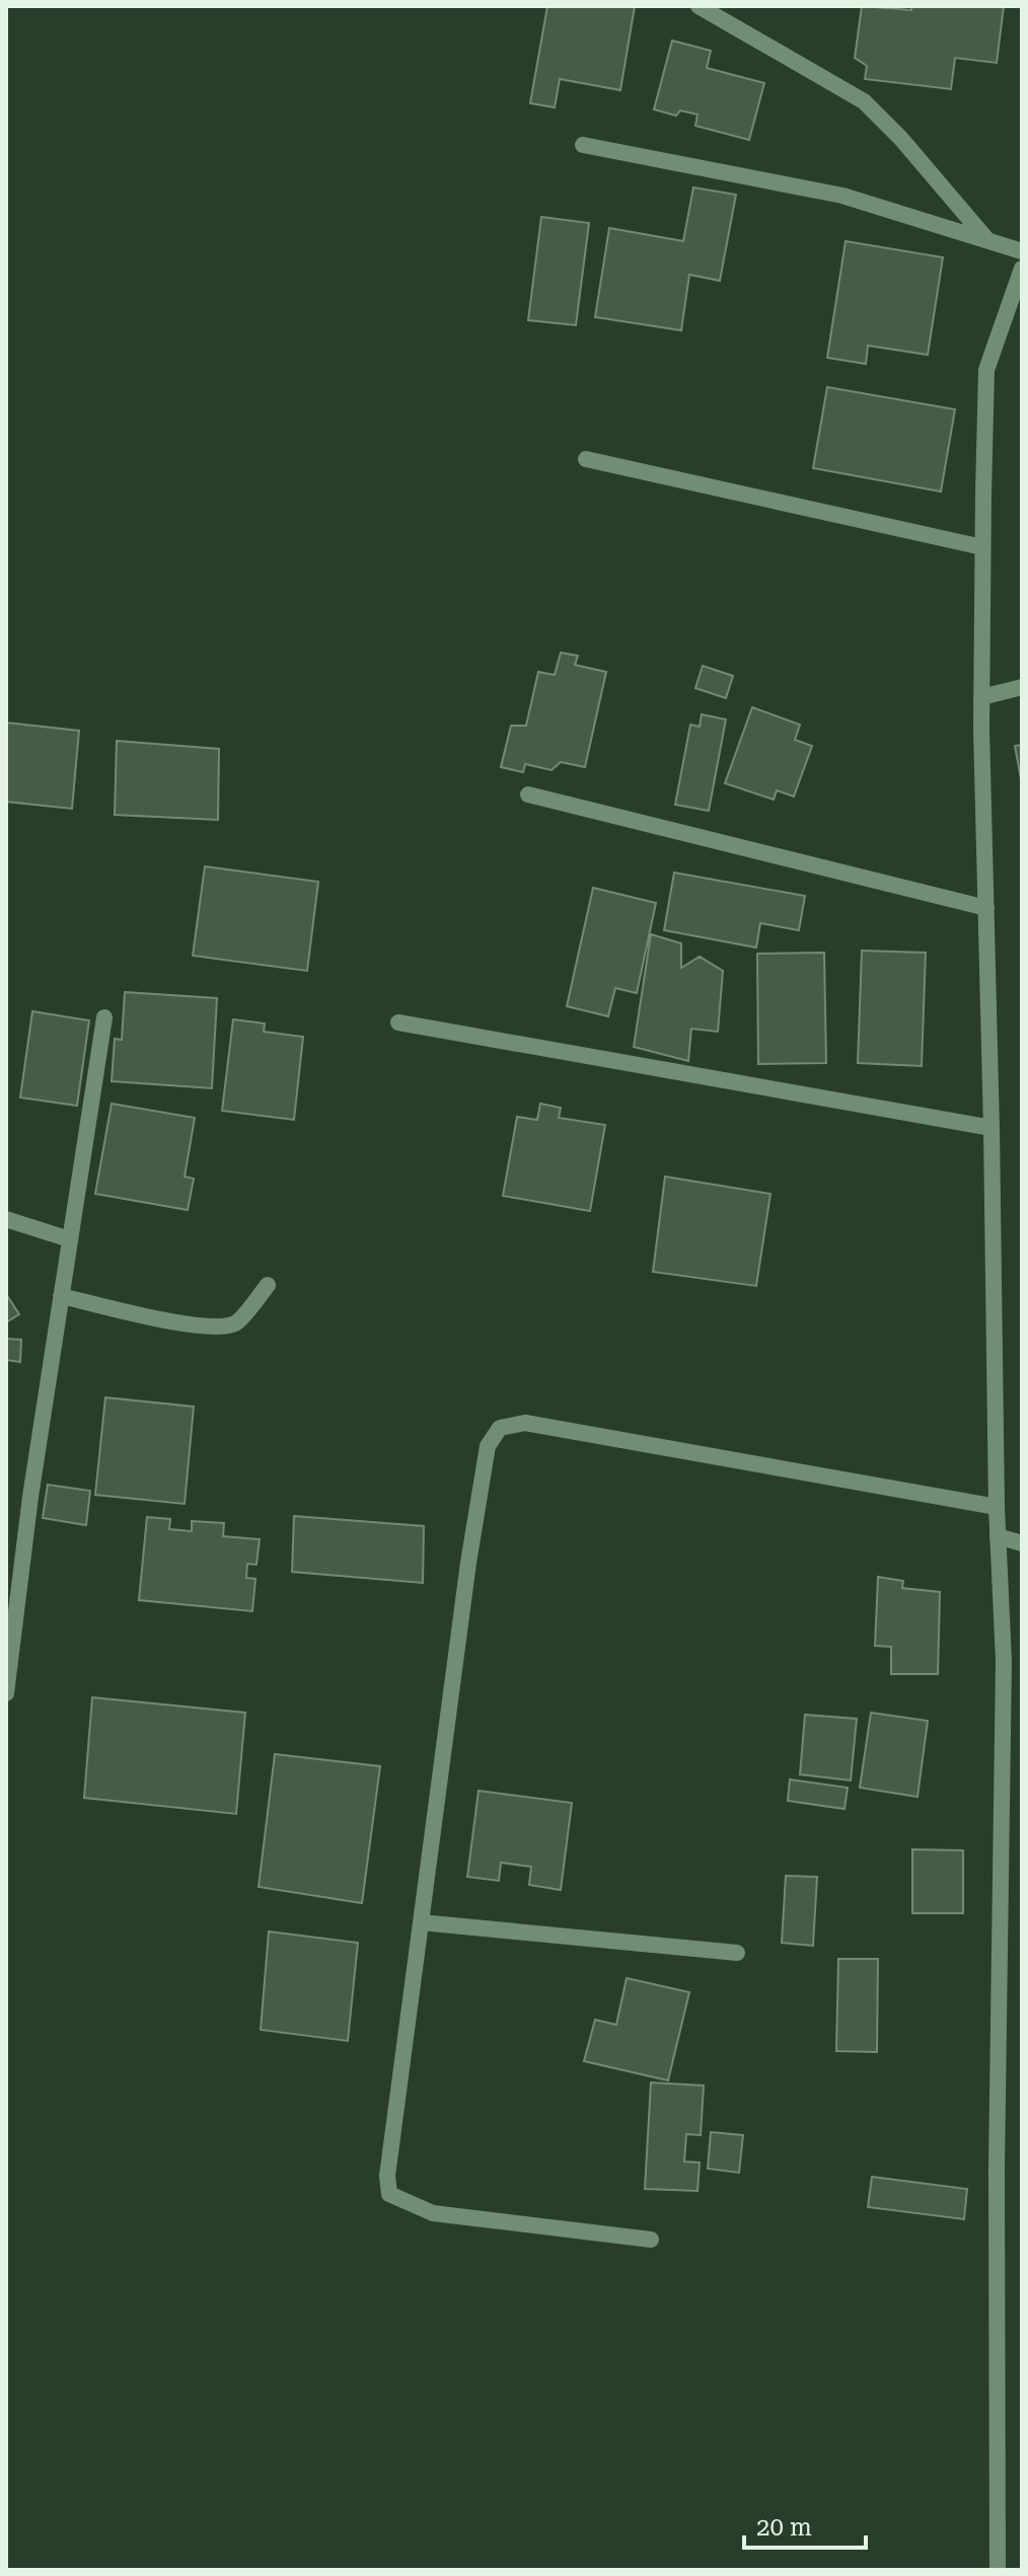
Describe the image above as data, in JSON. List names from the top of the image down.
{
  "scale_bar": "20 m"
}
